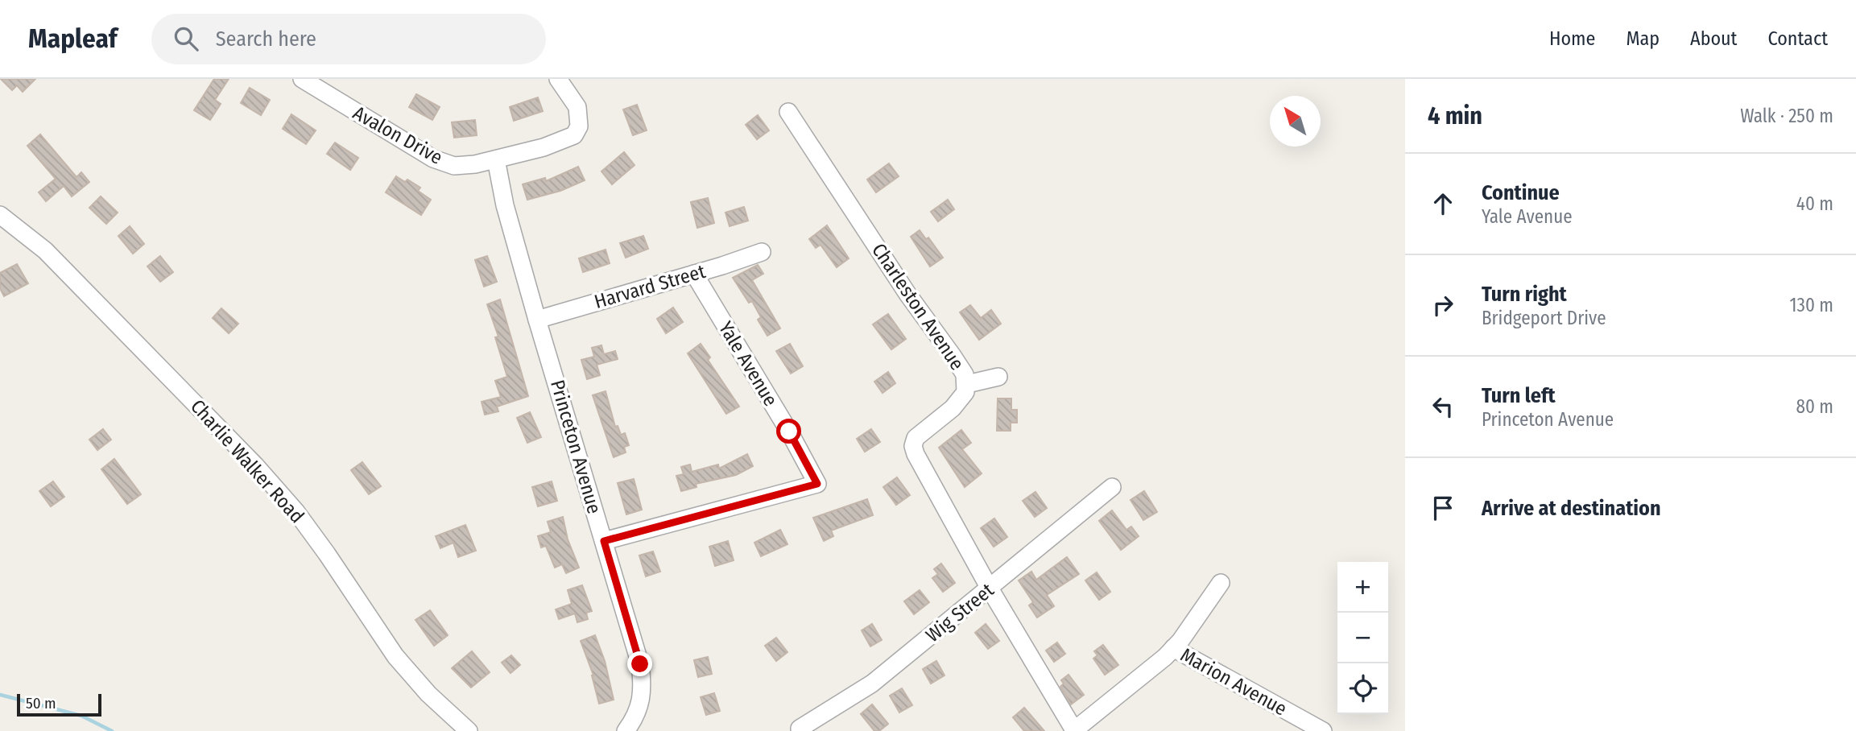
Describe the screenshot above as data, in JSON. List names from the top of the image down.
{
  "streets": {
    "street": [
      "Avalon Drive",
      "Harvard Street",
      "Charleston Avenue",
      "Yale Avenue",
      "Princeton Avenue",
      "Charlie Walker Road",
      "Wig Street",
      "Marion Avenue"
    ]
  },
  "crossings": [
    ["Avalon Drive", "Princeton Avenue"],
    ["Harvard Street", "Yale Avenue"],
    ["Harvard Street", "Princeton Avenue"],
    ["Charleston Avenue", "Wig Street"],
    ["Yale Avenue", "Princeton Avenue"]
  ],
  "scale_bar": "50 m",
  "north": "top left",
  "page": {
    "header": "Mapleaf",
    "search": "Search here",
    "nav": [
      "Home",
      "Map",
      "About",
      "Contact"
    ],
    "heading": ["4 min", "Walk · 250 m"],
    "list": [
      ["Continue", "Yale Avenue", "40 m"],
      ["Turn right", "Bridgeport Drive", "130 m"],
      ["Turn left", "Princeton Avenue", "80 m"],
      "Arrive at destination"
    ],
    "map_buttons": ["+", "−"],
    "scale": "50 m"
  }
}
